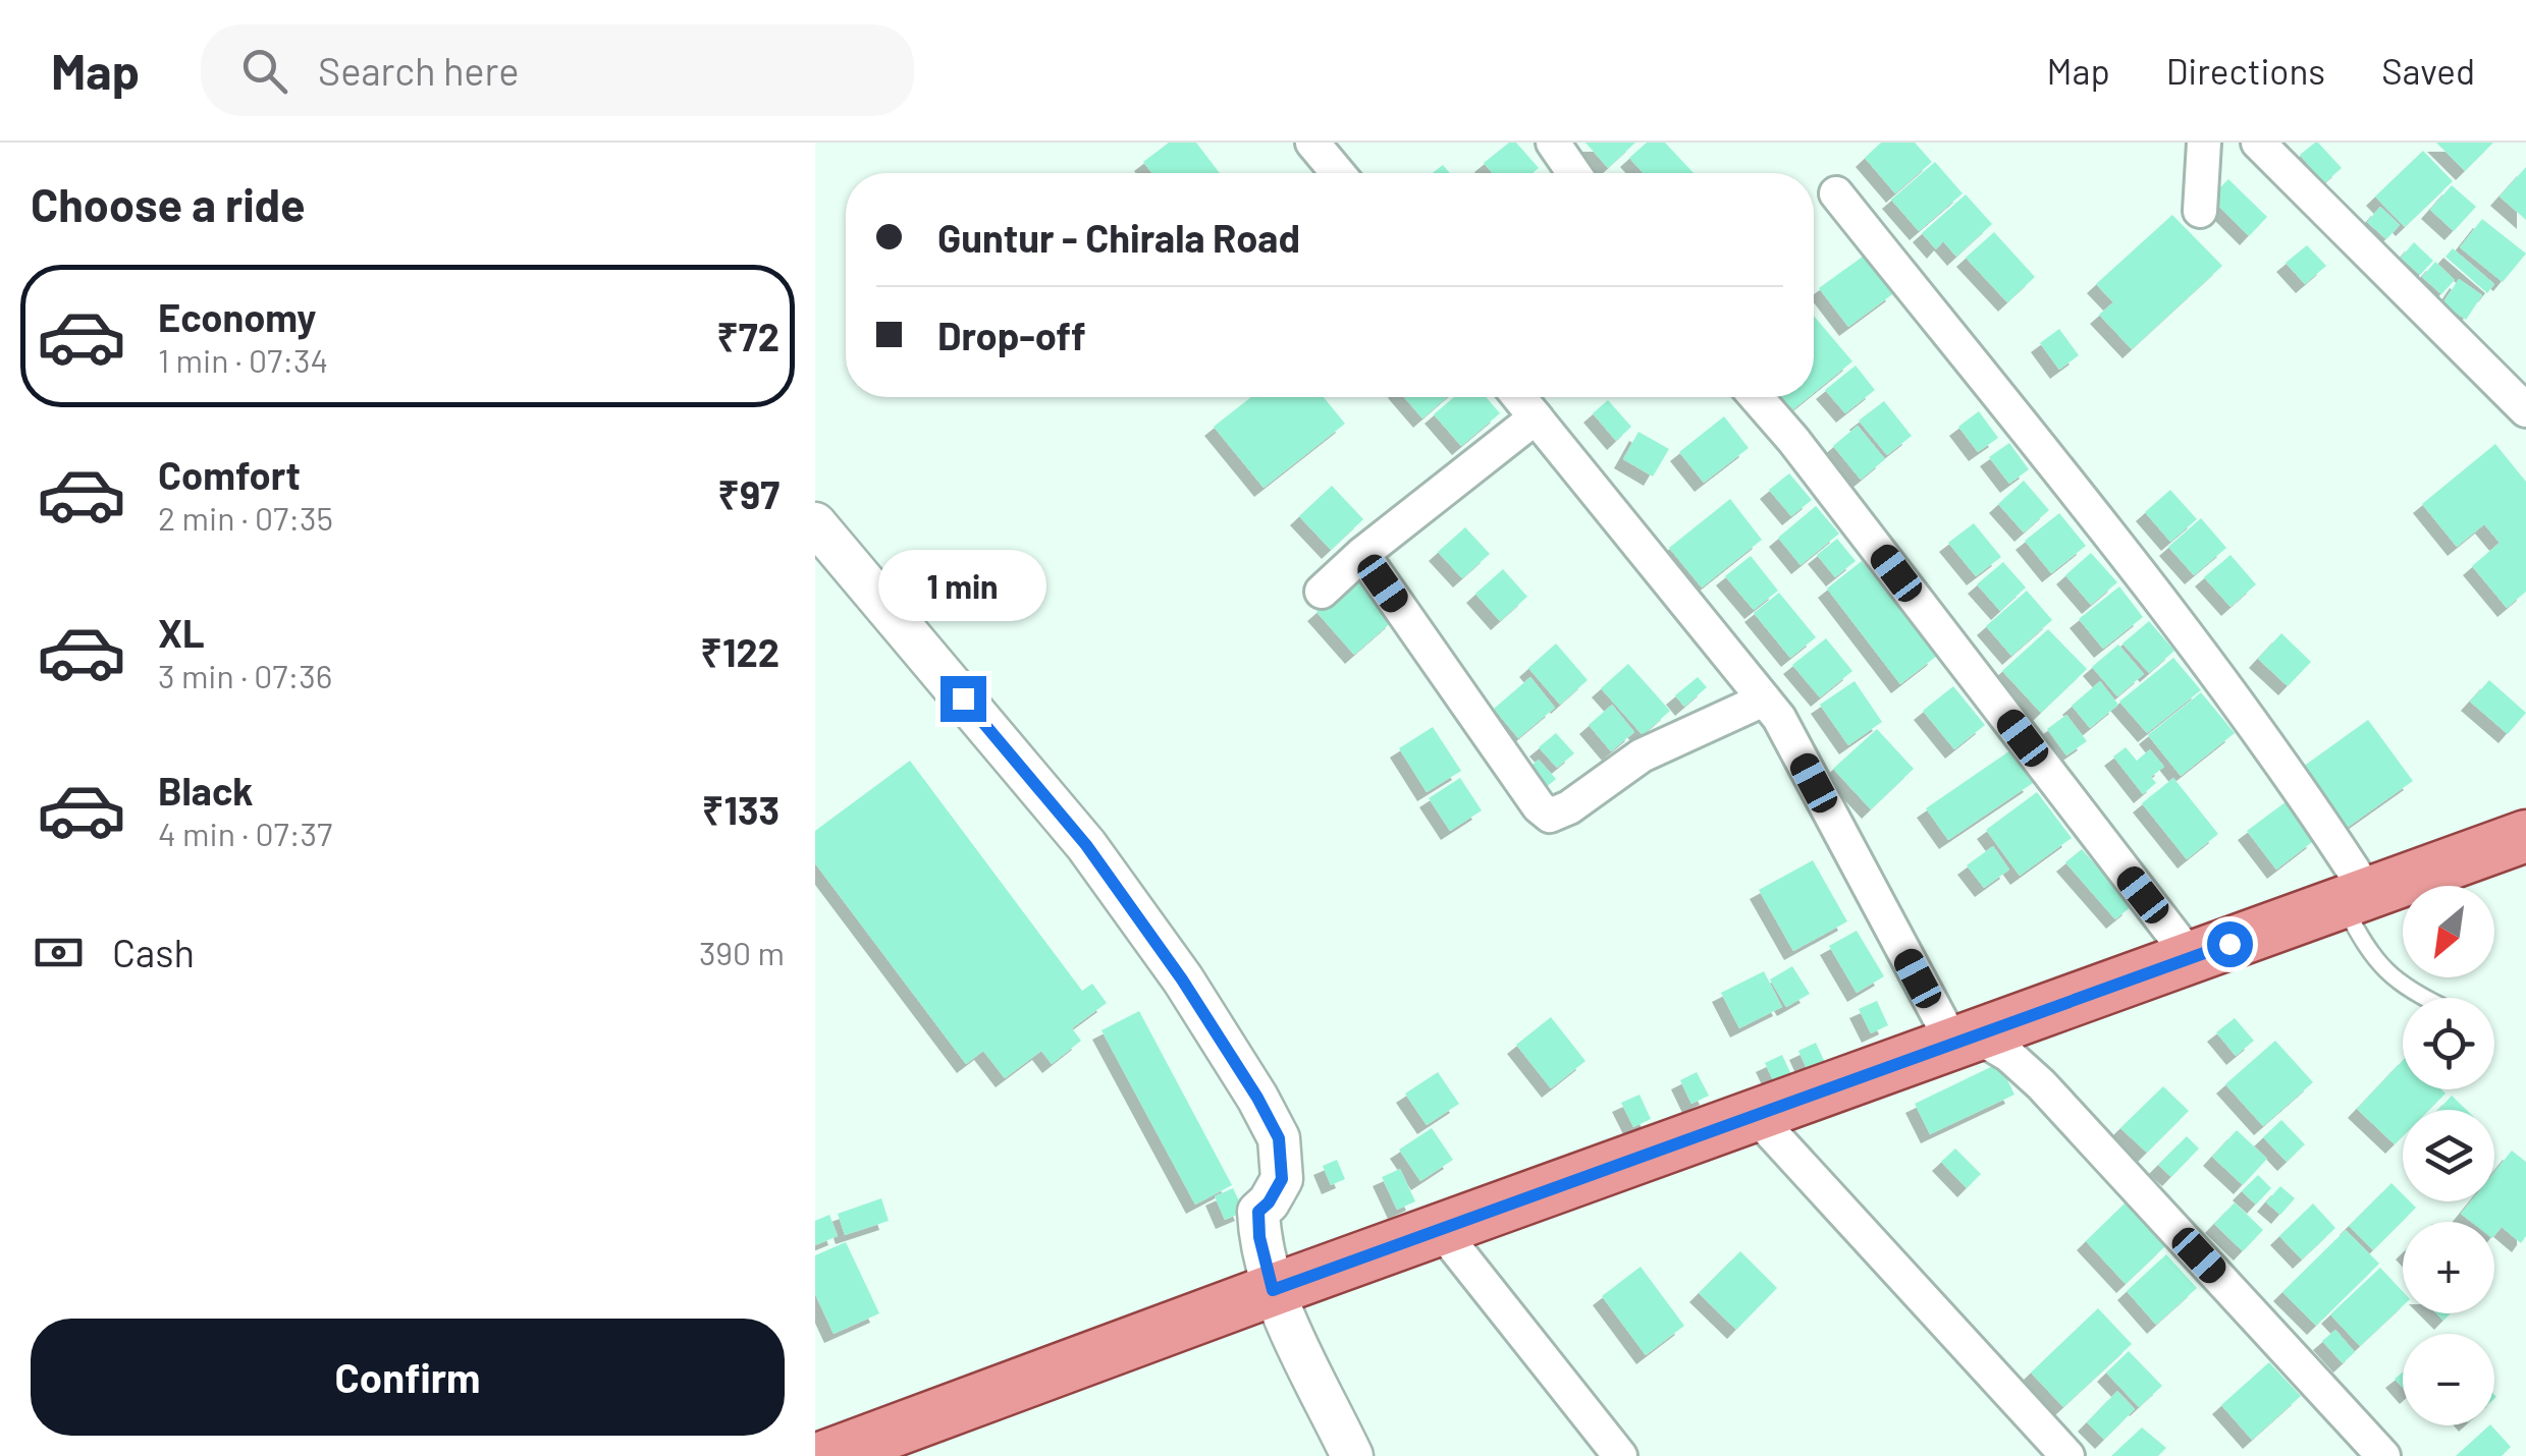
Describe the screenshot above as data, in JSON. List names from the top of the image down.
{
  "north": "bottom left",
  "page": {
    "header": "Map",
    "search": "Search here",
    "nav": ["Map", "Directions", "Saved"],
    "heading": "Choose a ride",
    "banner": ["Guntur - Chirala Road", "Drop-off"],
    "list": [
      {
        "name": "Economy",
        "note": "1 min · 07:34",
        "value": "₹72"
      },
      {
        "name": "Comfort",
        "note": "2 min · 07:35",
        "value": "₹97"
      },
      {
        "name": "XL",
        "note": "3 min · 07:36",
        "value": "₹122"
      },
      {
        "name": "Black",
        "note": "4 min · 07:37",
        "value": "₹133"
      }
    ],
    "bubble": "1 min",
    "map_buttons": ["+", "−"],
    "pay": ["Cash", "390 m"],
    "buttons": "Confirm"
  }
}
